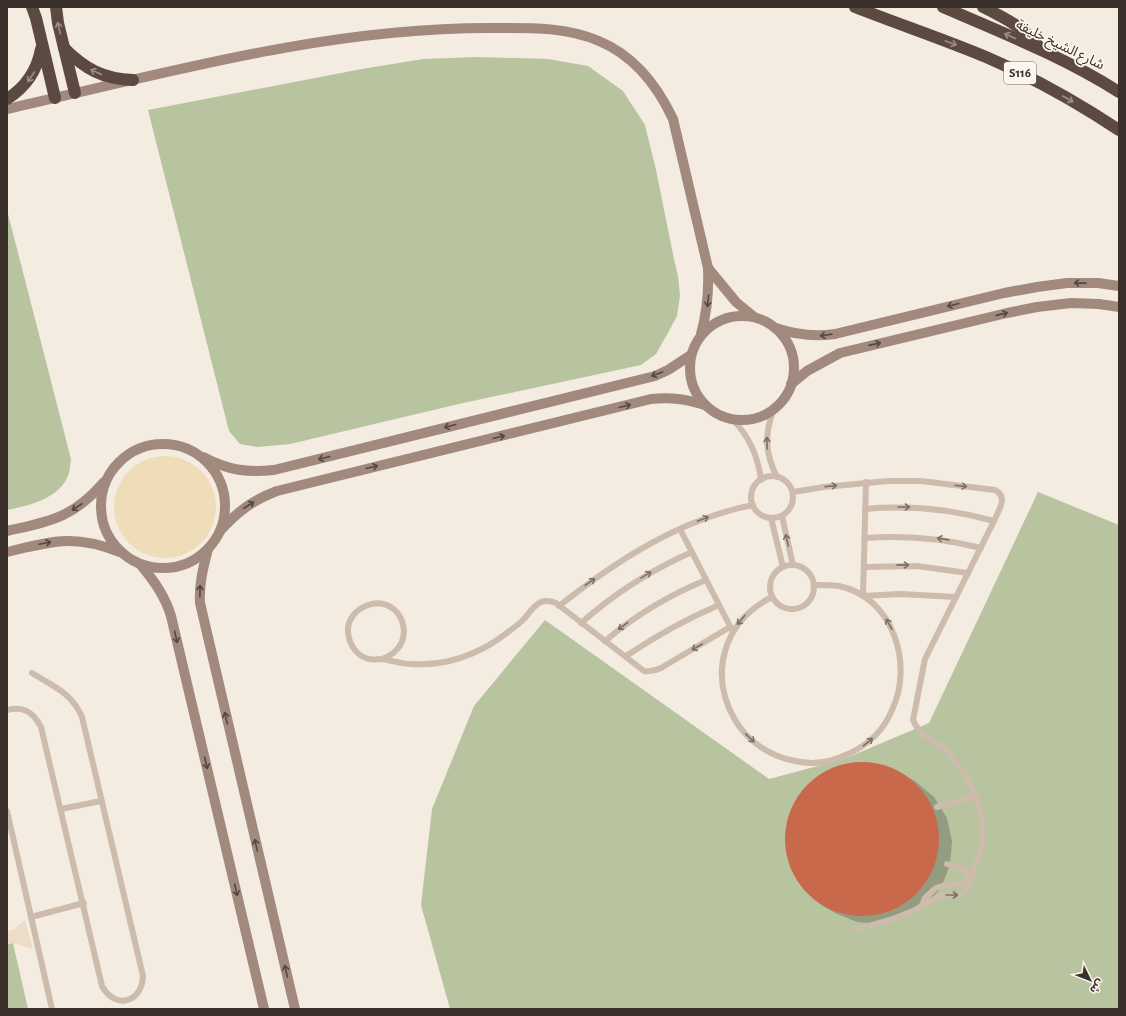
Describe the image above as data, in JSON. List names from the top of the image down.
{
  "streets": {
    "highway": ["شارع الشيخ خليفة", "S116"]
  },
  "north": "bottom right"
}
